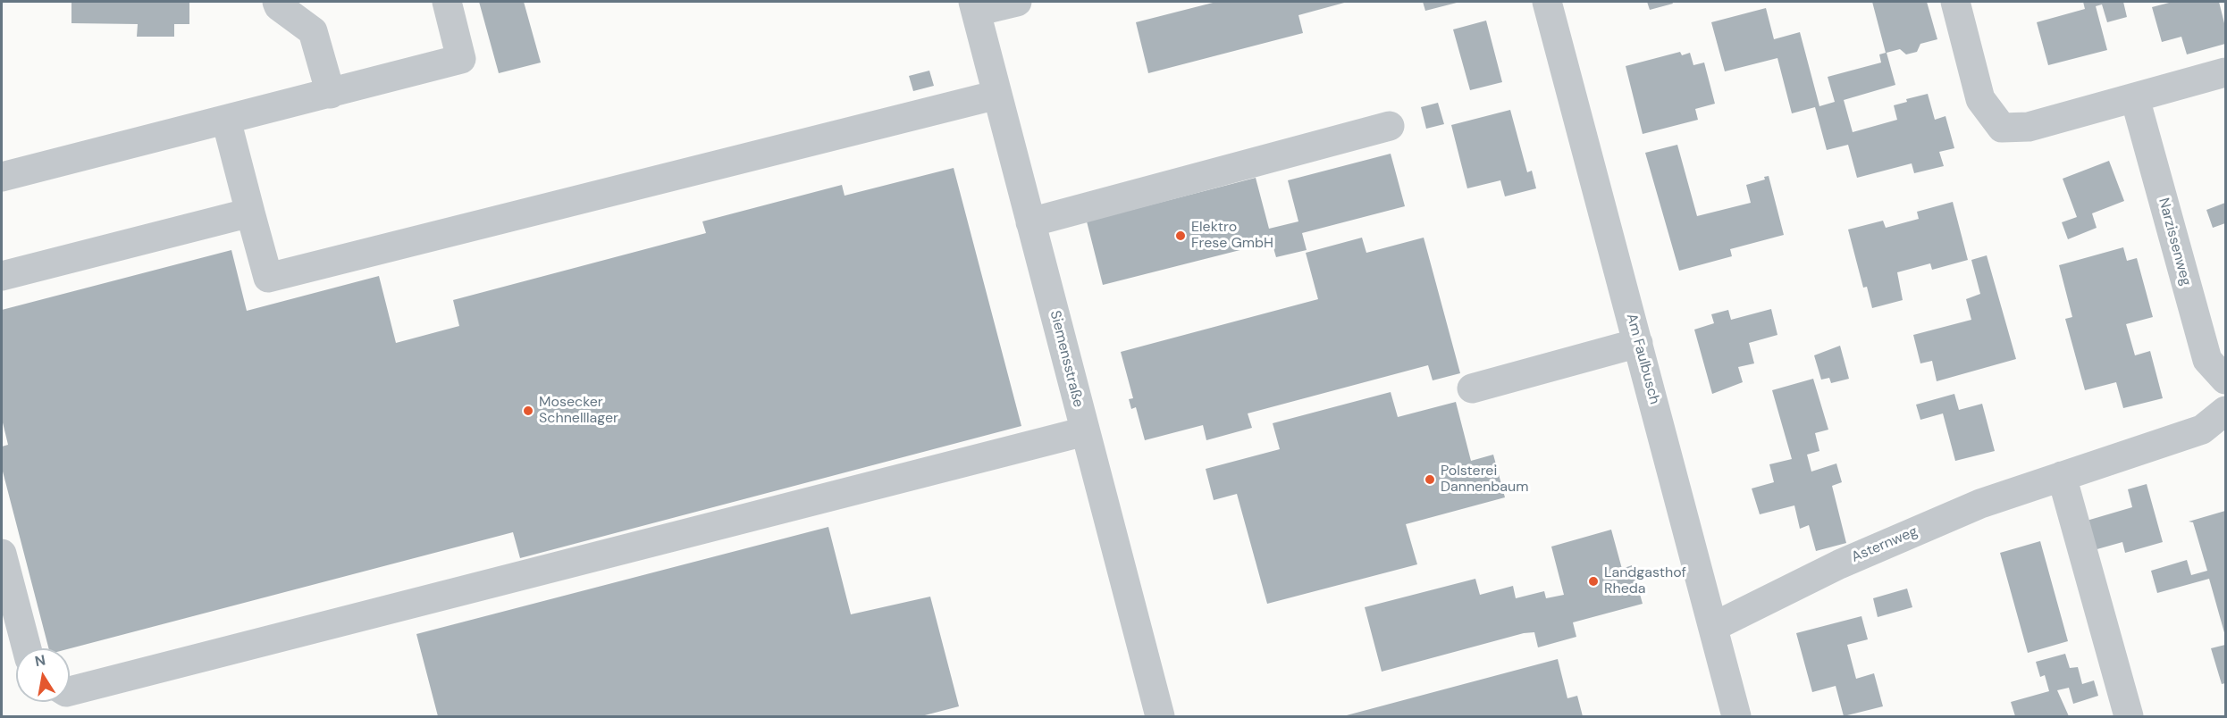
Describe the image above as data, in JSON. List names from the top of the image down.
{
  "streets": {
    "street": [
      "Narzissenweg",
      "Siemensstraße",
      "Am Faulbusch",
      "Asternweg"
    ]
  },
  "crossings": [
    ["Am Faulbusch", "Asternweg"]
  ],
  "places": [
    "Elektro Frese GmbH",
    "Mosecker Schnelllager",
    "Polsterei Dannenbaum",
    "Landgasthof Rheda"
  ],
  "north": "top"
}
